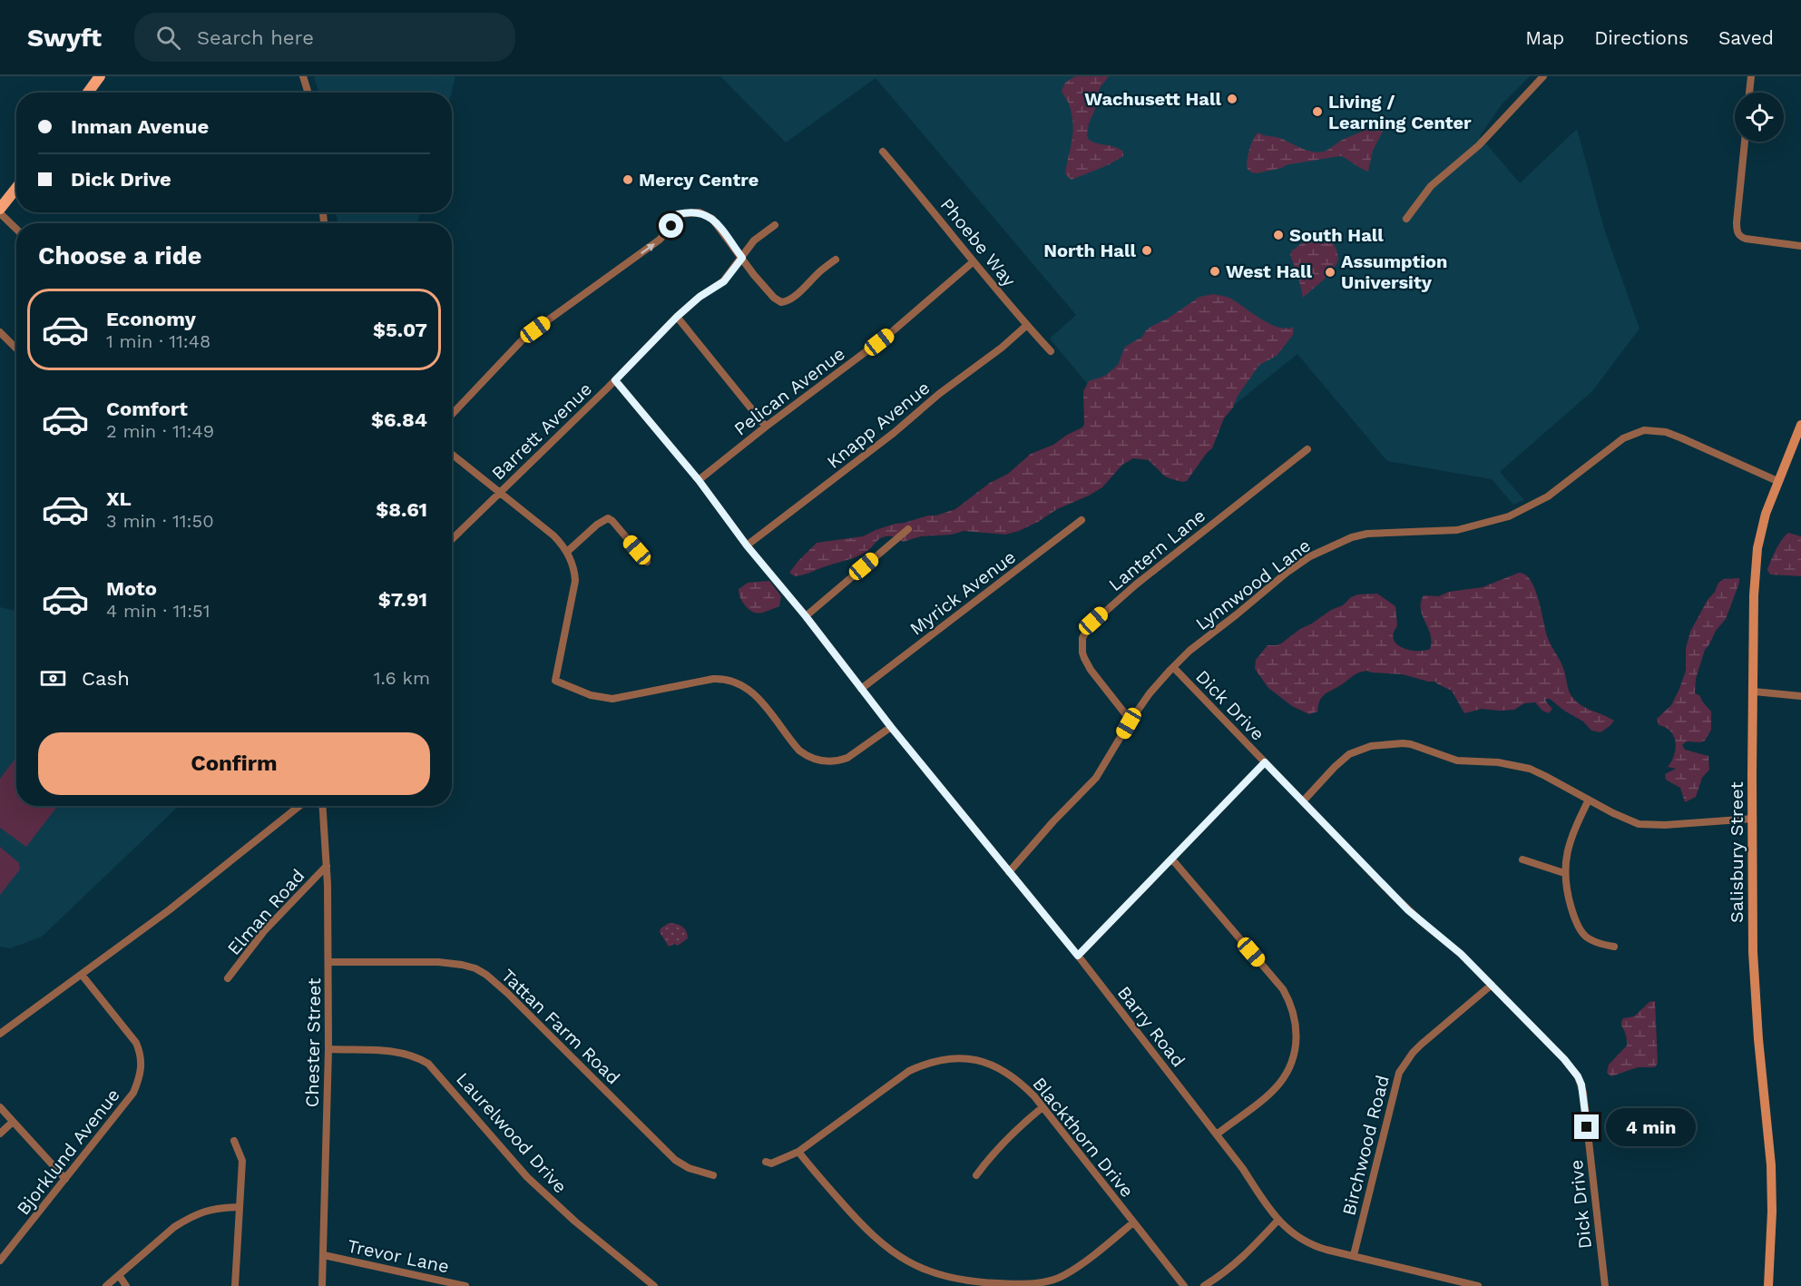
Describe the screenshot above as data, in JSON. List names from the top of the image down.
{
  "streets": {
    "main road": ["Salisbury Street"],
    "street": [
      "Phoebe Way",
      "Pelican Avenue",
      "Knapp Avenue",
      "Barrett Avenue",
      "Lantern Lane",
      "Lynnwood Lane",
      "Myrick Avenue",
      "Dick Drive",
      "Elman Road",
      "Tattan Farm Road",
      "Barry Road",
      "Chester Street",
      "Laurelwood Drive",
      "Blackthorn Drive",
      "Birchwood Road",
      "Bjorklund Avenue",
      "Trevor Lane"
    ]
  },
  "crossings": [
    ["Phoebe Way", "Pelican Avenue"],
    ["Phoebe Way", "Knapp Avenue"],
    ["Pelican Avenue", "Barry Road"],
    ["Knapp Avenue", "Barry Road"],
    ["Barrett Avenue", "Barry Road"],
    ["Lantern Lane", "Lynnwood Lane"],
    ["Lynnwood Lane", "Dick Drive"],
    ["Lynnwood Lane", "Salisbury Street"],
    ["Lynnwood Lane", "Barry Road"],
    ["Myrick Avenue", "Barry Road"],
    ["Dick Drive", "Birchwood Road"],
    ["Elman Road", "Chester Street"],
    ["Tattan Farm Road", "Chester Street"],
    ["Barry Road", "Birchwood Road"],
    ["Chester Street", "Laurelwood Drive"],
    ["Chester Street", "Trevor Lane"]
  ],
  "places": [
    "Wachusett Hall",
    "Living / Learning Center",
    "Mercy Centre",
    "South Hall",
    "North Hall",
    "West Hall",
    "Assumption University"
  ],
  "page": {
    "header": "Swyft",
    "search": "Search here",
    "nav": ["Map", "Directions", "Saved"],
    "banner": ["Inman Avenue", "Dick Drive"],
    "heading": "Choose a ride",
    "list": [
      {
        "name": "Economy",
        "note": "1 min · 11:48",
        "value": "$5.07"
      },
      {
        "name": "Comfort",
        "note": "2 min · 11:49",
        "value": "$6.84"
      },
      {
        "name": "XL",
        "note": "3 min · 11:50",
        "value": "$8.61"
      },
      {
        "name": "Moto",
        "note": "4 min · 11:51",
        "value": "$7.91"
      }
    ],
    "pay": ["Cash", "1.6 km"],
    "buttons": "Confirm",
    "bubble": "4 min"
  }
}
